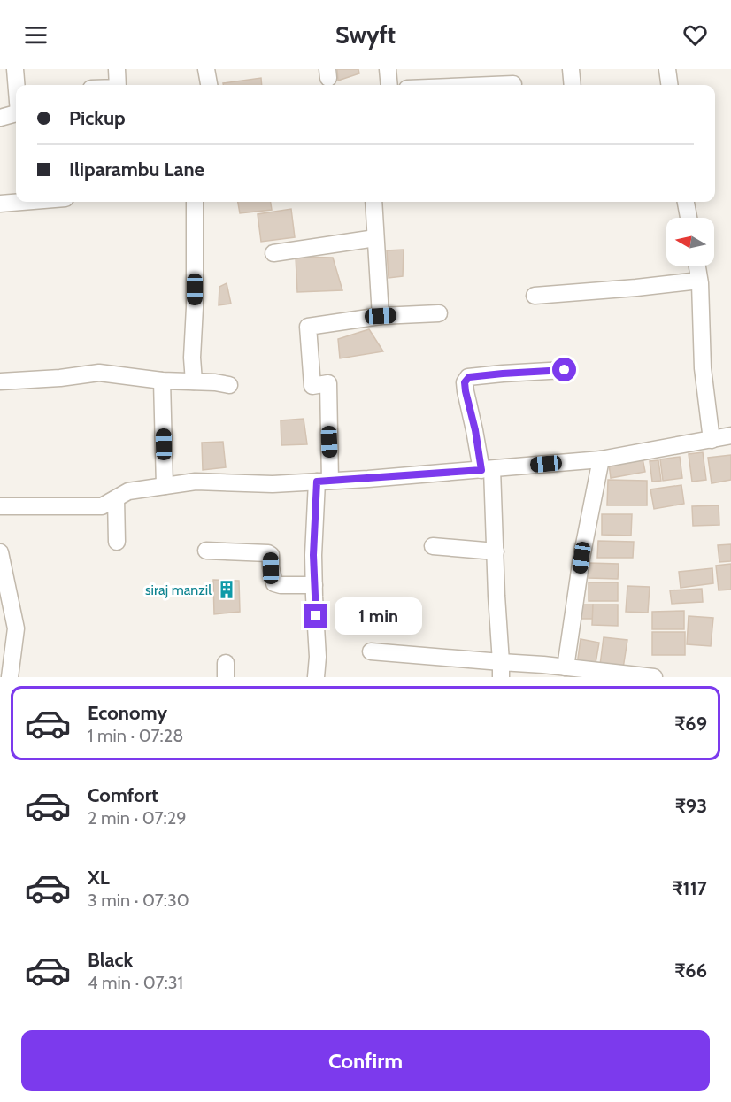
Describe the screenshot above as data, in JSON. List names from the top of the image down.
{
  "places": {
    "building": ["siraj manzil"]
  },
  "north": "left",
  "page": {
    "header": "Swyft",
    "banner": ["Pickup", "Iliparambu Lane"],
    "bubble": "1 min",
    "list": [
      {
        "name": "Economy",
        "note": "1 min · 07:28",
        "value": "₹69"
      },
      {
        "name": "Comfort",
        "note": "2 min · 07:29",
        "value": "₹93"
      },
      {
        "name": "XL",
        "note": "3 min · 07:30",
        "value": "₹117"
      },
      {
        "name": "Black",
        "note": "4 min · 07:31",
        "value": "₹66"
      }
    ],
    "buttons": "Confirm"
  }
}
